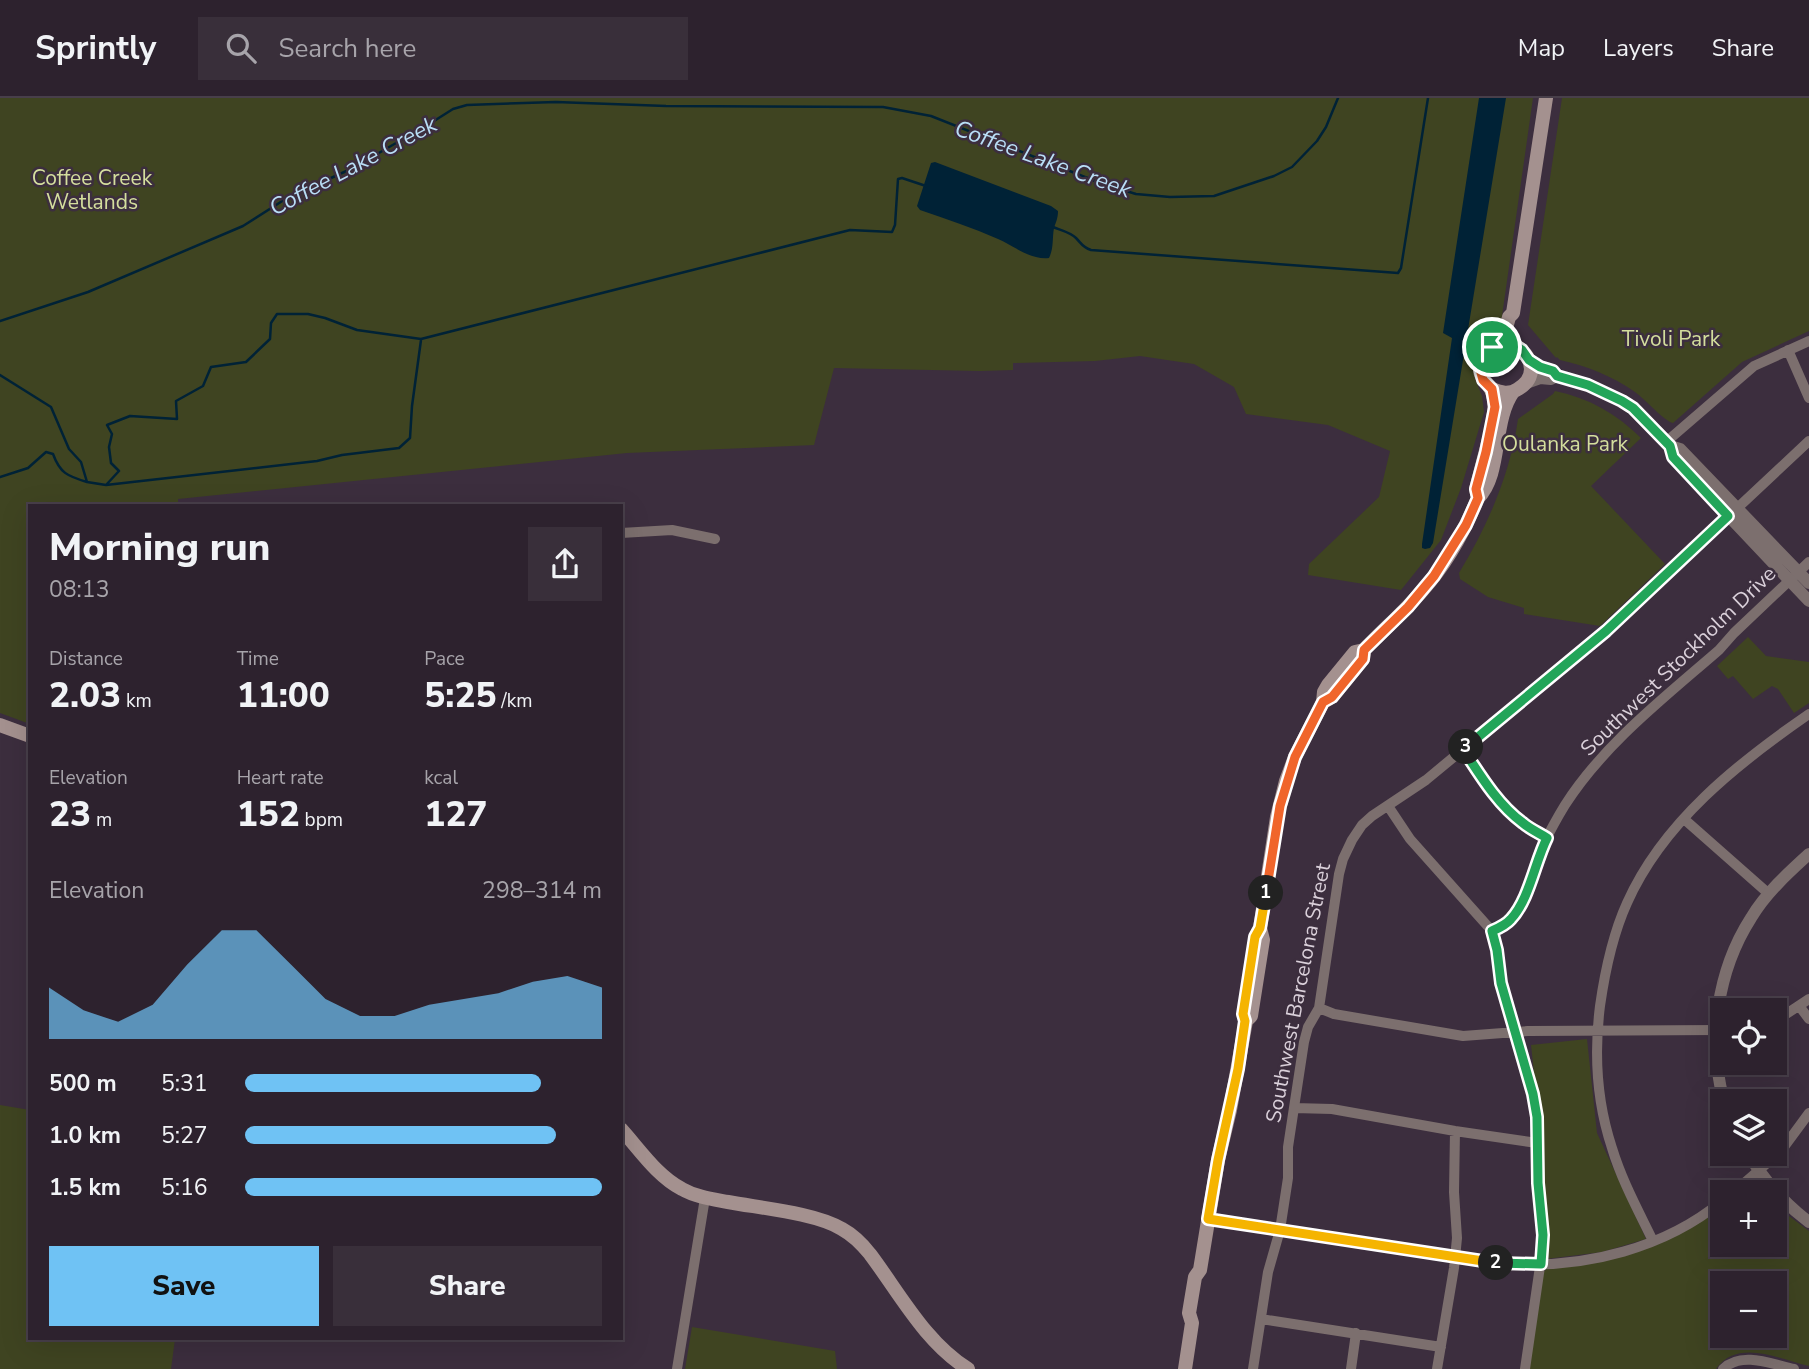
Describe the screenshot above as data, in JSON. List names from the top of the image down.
{
  "streets": {
    "street": ["Southwest Stockholm Drive", "Southwest Barcelona Street"]
  },
  "water": ["Coffee Lake Creek"],
  "parks": ["Coffee Creek Wetlands", "Tivoli Park", "Oulanka Park"],
  "page": {
    "header": "Sprintly",
    "search": "Search here",
    "nav": ["Map", "Layers", "Share"],
    "heading": ["Morning run", "08:13"],
    "stats": [
      ["Distance", "2.03 km"],
      ["Time", "11:00"],
      ["Pace", "5:25 /km"],
      ["Elevation", "23 m"],
      ["Heart rate", "152 bpm"],
      ["kcal", "127"]
    ],
    "pins": ["3", "1", "2"],
    "chart": ["Elevation", "298–314 m"],
    "map_buttons": ["+", "−"],
    "list": [
      {
        "name": "500 m",
        "note": "5:31"
      },
      {
        "name": "1.0 km",
        "note": "5:27"
      },
      {
        "name": "1.5 km",
        "note": "5:16"
      }
    ],
    "buttons": ["Save", "Share"]
  }
}
